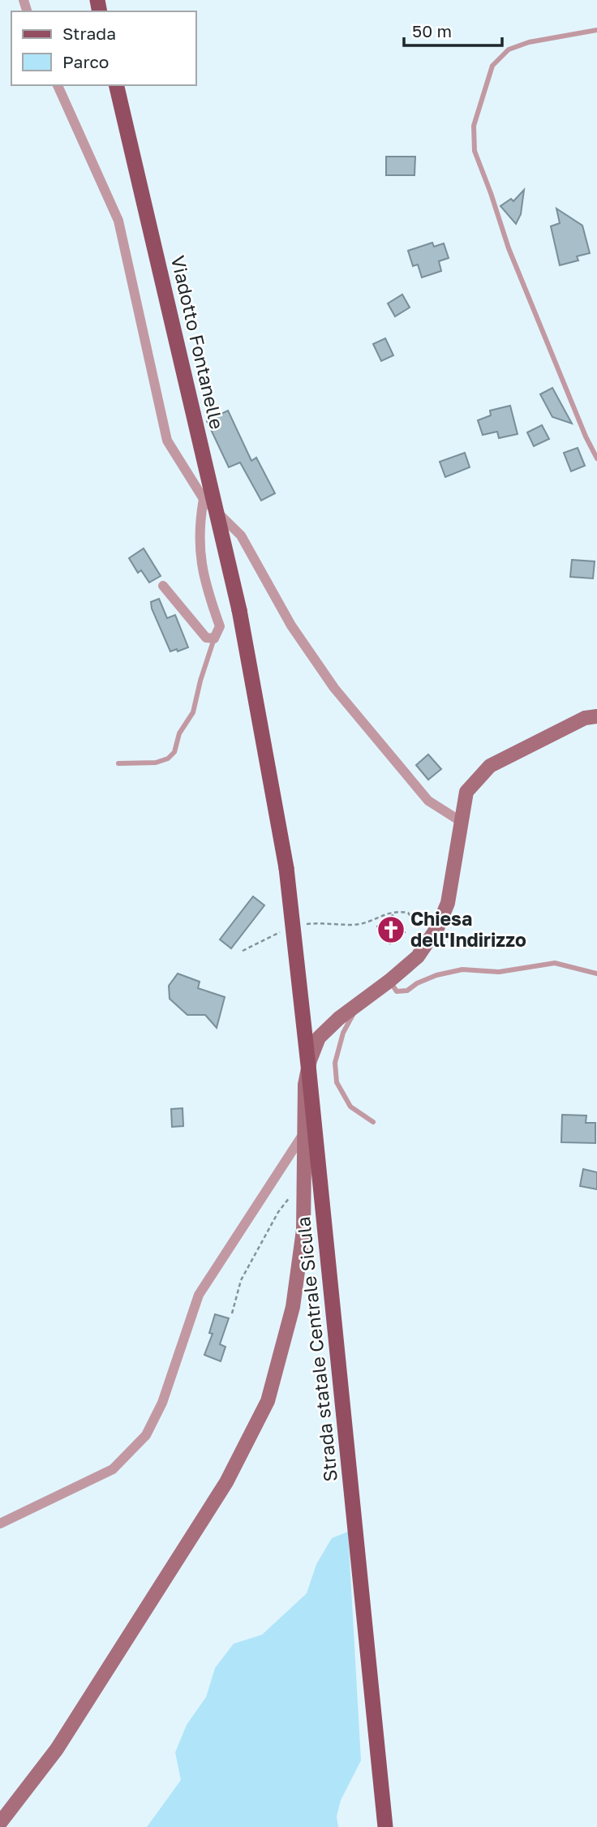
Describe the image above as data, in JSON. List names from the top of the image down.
{
  "streets": {
    "main road": ["Viadotto Fontanelle", "Strada statale Centrale Sicula"]
  },
  "crossings": [
    ["Viadotto Fontanelle", "Strada statale Centrale Sicula"]
  ],
  "places": {
    "church": ["Chiesa dell'Indirizzo"]
  },
  "legend": ["Strada", "Parco"],
  "scale_bar": "50 m"
}
